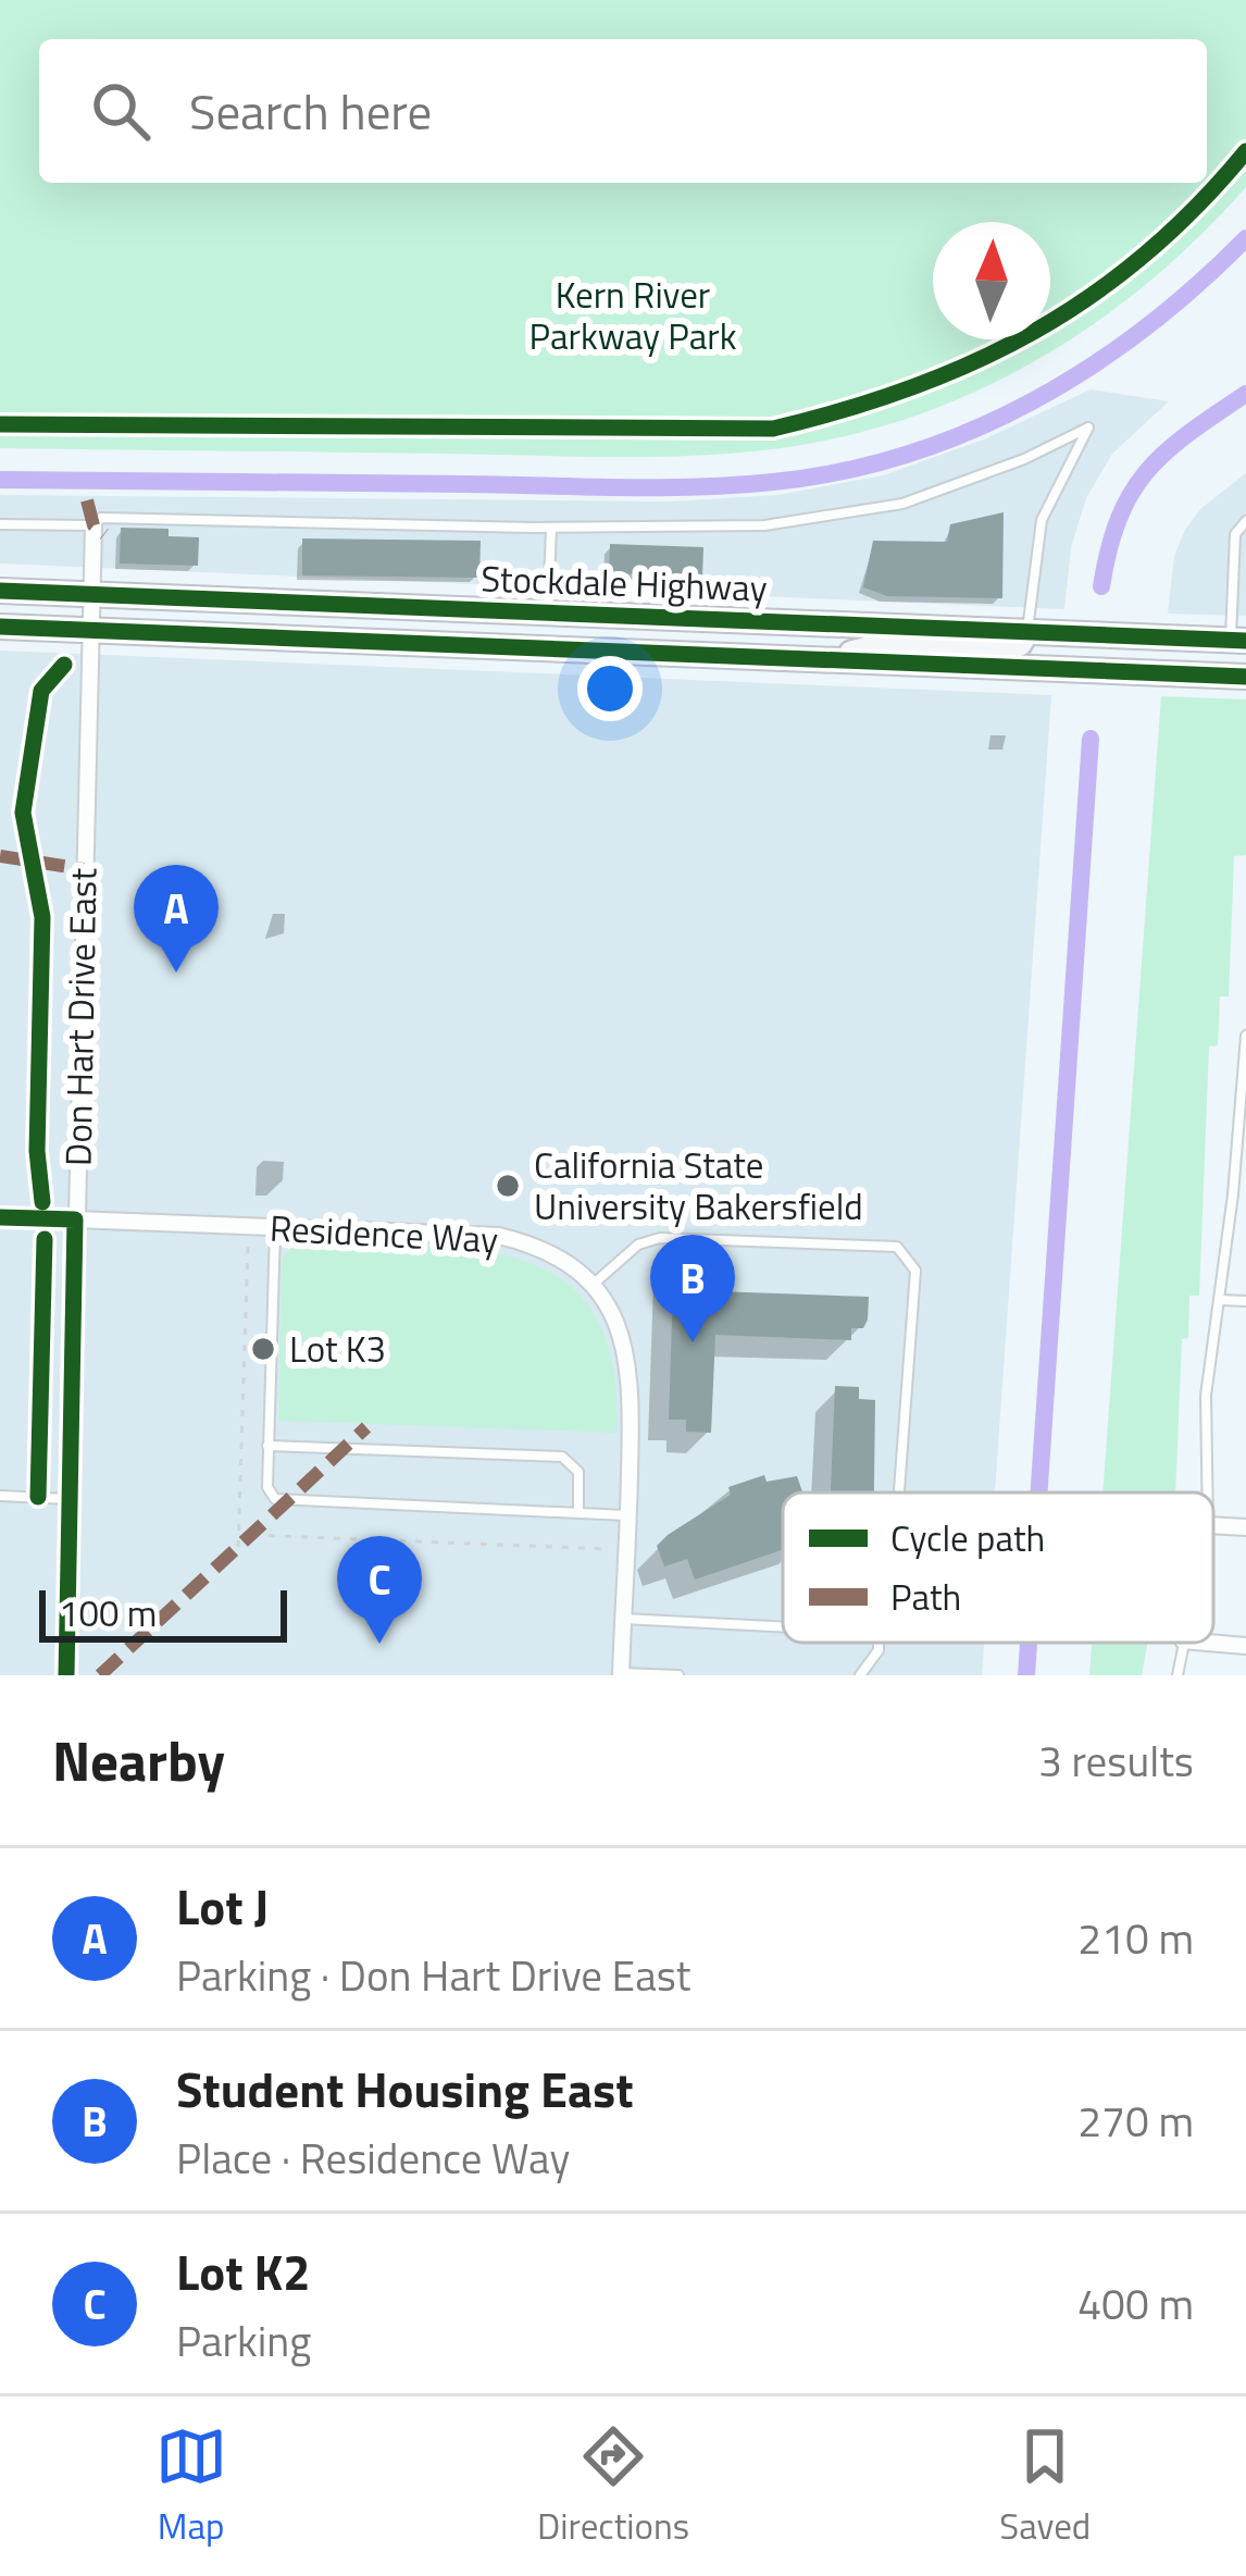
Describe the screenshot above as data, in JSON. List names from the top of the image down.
{
  "streets": {
    "main road": ["Stockdale Highway"],
    "street": ["Don Hart Drive East", "Residence Way"]
  },
  "crossings": [
    ["Stockdale Highway", "Don Hart Drive East"],
    ["Don Hart Drive East", "Residence Way"]
  ],
  "parks": ["Kern River Parkway Park"],
  "places": ["California State University Bakersfield", "Lot K3"],
  "legend": ["Cycle path", "Path"],
  "scale_bar": "100 m",
  "north": "top",
  "page": {
    "search": "Search here",
    "pins": ["A", "B", "C"],
    "scale": "100 m",
    "heading": ["Nearby", "3 results"],
    "list": [
      {
        "mark": "A",
        "name": "Lot J",
        "note": "Parking · Don Hart Drive East",
        "value": "210 m"
      },
      {
        "mark": "B",
        "name": "Student Housing East",
        "note": "Place · Residence Way",
        "value": "270 m"
      },
      {
        "mark": "C",
        "name": "Lot K2",
        "note": "Parking",
        "value": "400 m"
      }
    ],
    "nav": ["Map", "Directions", "Saved"]
  }
}
